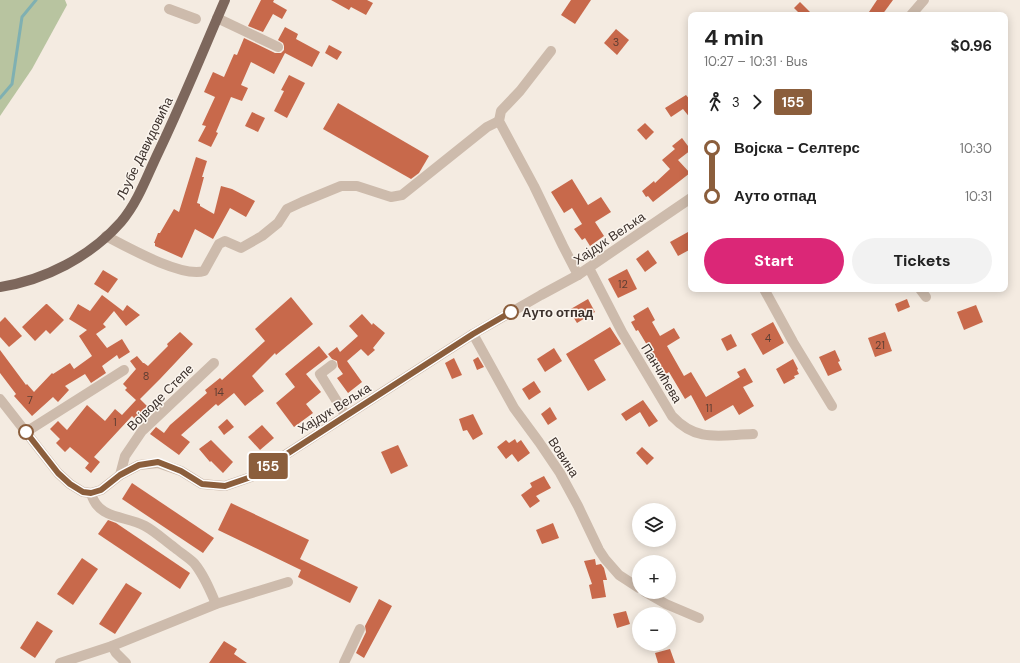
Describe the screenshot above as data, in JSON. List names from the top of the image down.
{
  "streets": {
    "main road": ["Љубе Давидовића"],
    "street": [
      "Хајдук Вељка",
      "Панчићева",
      "Војводе Степе",
      "Вовина"
    ]
  },
  "crossings": [
    ["Хајдук Вељка", "Панчићева"],
    ["Хајдук Вељка", "Војводе Степе"],
    ["Хајдук Вељка", "Вовина"]
  ],
  "places": ["Ауто отпад"],
  "lines": ["bus line 155"],
  "house_numbers": [
    "3",
    "12",
    "4",
    "21",
    "8",
    "14",
    "7",
    "11",
    "1"
  ],
  "page": {
    "on_map": "155",
    "heading": ["4 min", "10:27 – 10:31 · Bus", "$0.96"],
    "legs": ["3", "155"],
    "list": [
      {
        "name": "Војска - Селтерс",
        "value": "10:30"
      },
      {
        "name": "Ауто отпад",
        "value": "10:31"
      }
    ],
    "buttons": ["Start", "Tickets"],
    "map_buttons": ["+", "−"]
  }
}
